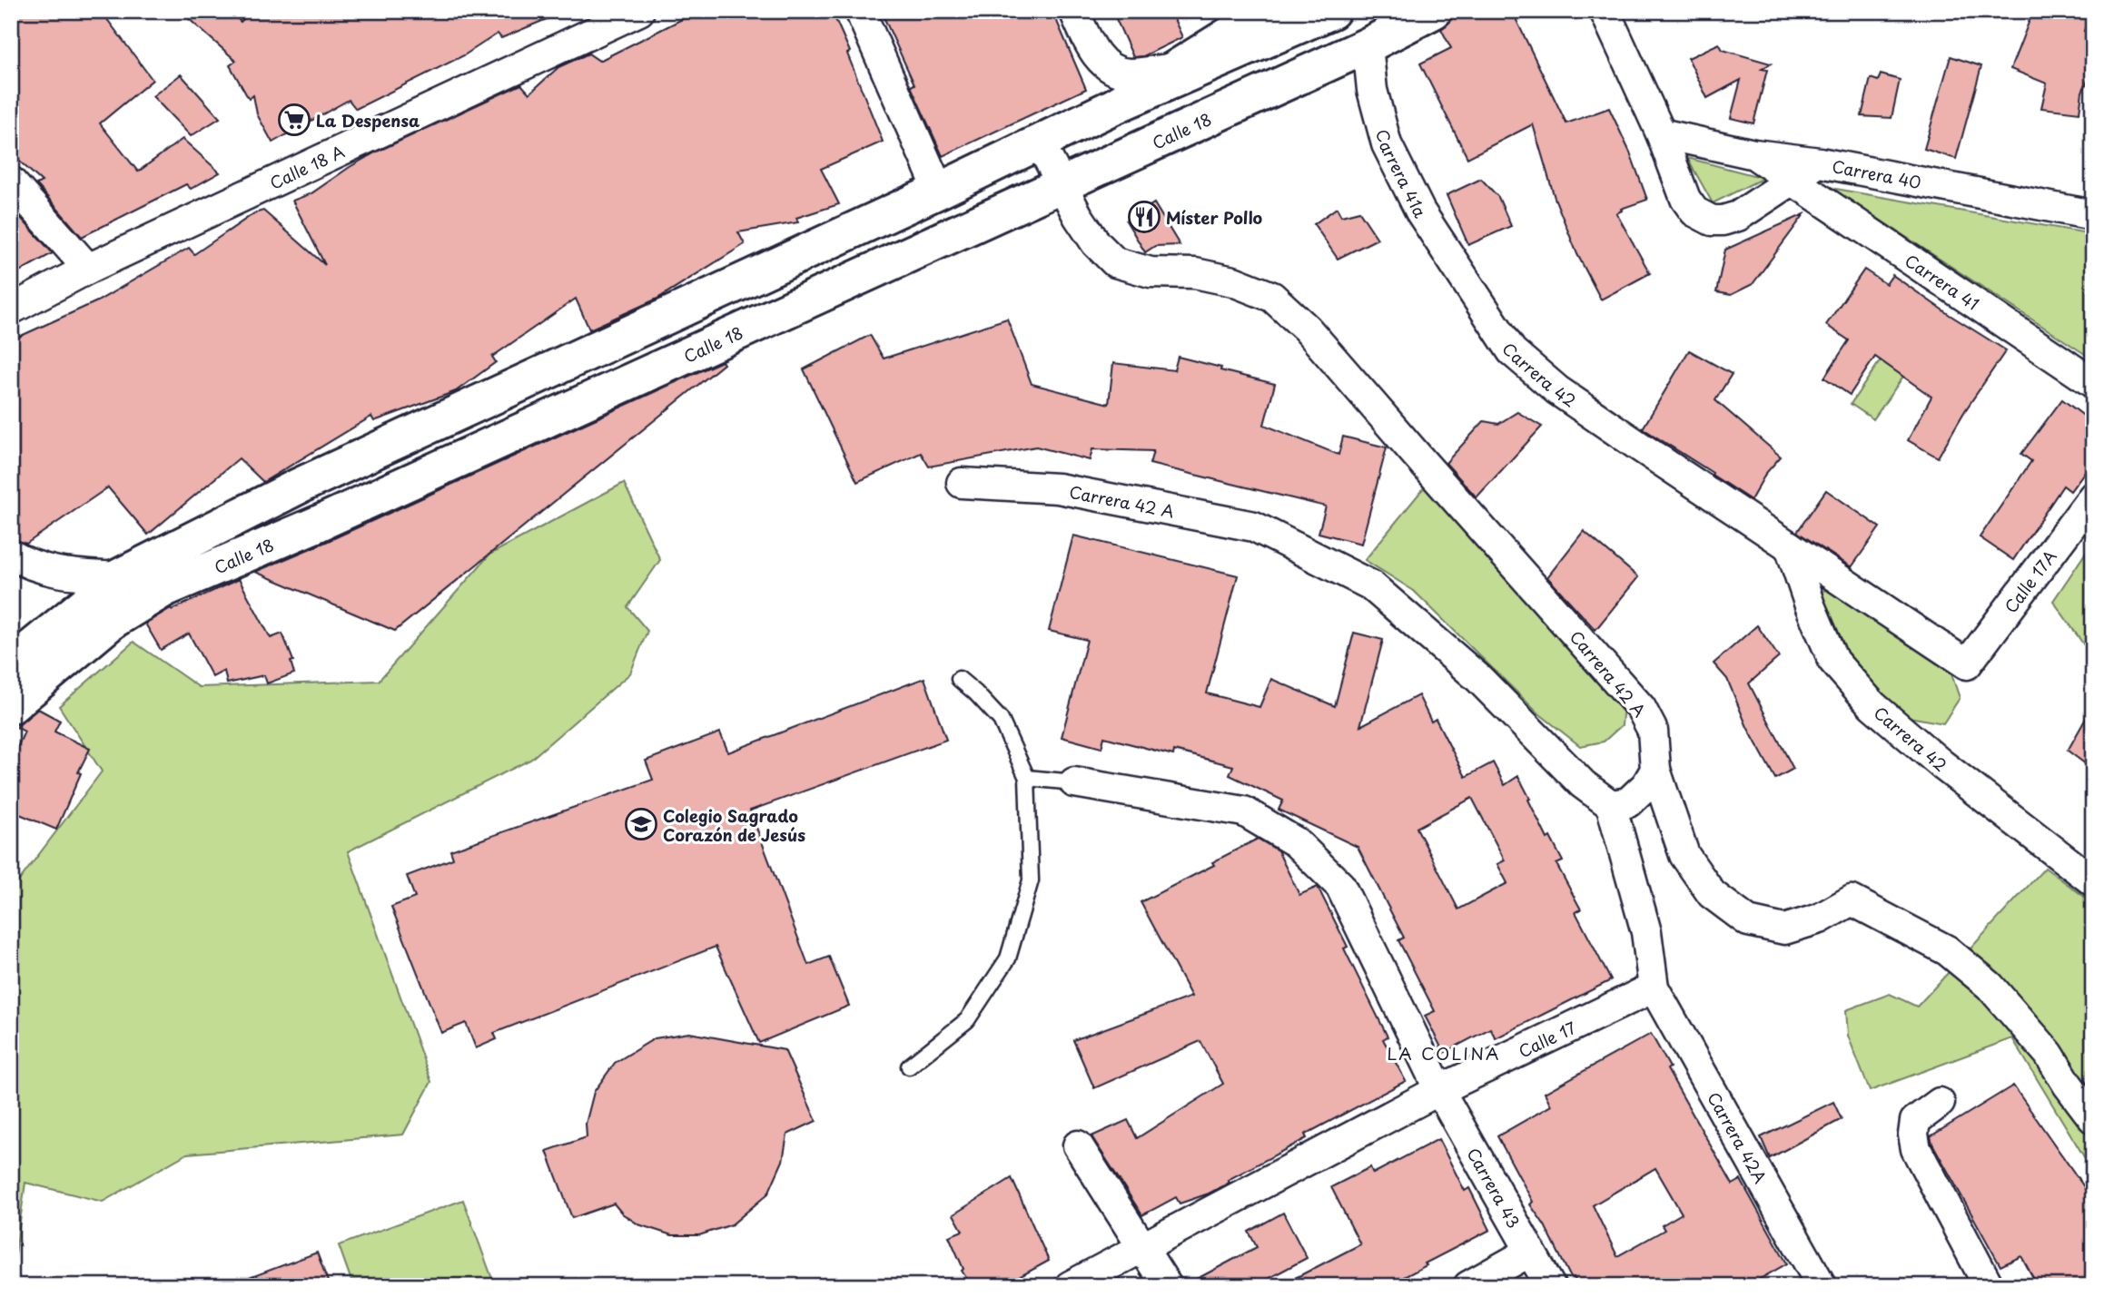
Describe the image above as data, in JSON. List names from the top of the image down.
{
  "streets": {
    "main road": ["Calle 18"],
    "street": [
      "Calle 18 A",
      "Carrera 41a",
      "Carrera 40",
      "Carrera 41",
      "Carrera 42",
      "Carrera 42 A",
      "Calle 17A",
      "Calle 17",
      "Carrera 42A",
      "Carrera 43"
    ]
  },
  "crossings": [
    ["Calle 18", "Carrera 41a"],
    ["Calle 18", "Carrera 42 A"],
    ["Carrera 41a", "Carrera 42"],
    ["Carrera 40", "Carrera 41"],
    ["Carrera 42", "Calle 17A"],
    ["Calle 17", "Carrera 42A"],
    ["Calle 17", "Carrera 43"]
  ],
  "districts": ["LA COLINA"],
  "places": {
    "supermarket": ["La Despensa"],
    "restaurant": ["Míster Pollo"],
    "school or university": ["Colegio Sagrado Corazón de Jesús"]
  }
}
